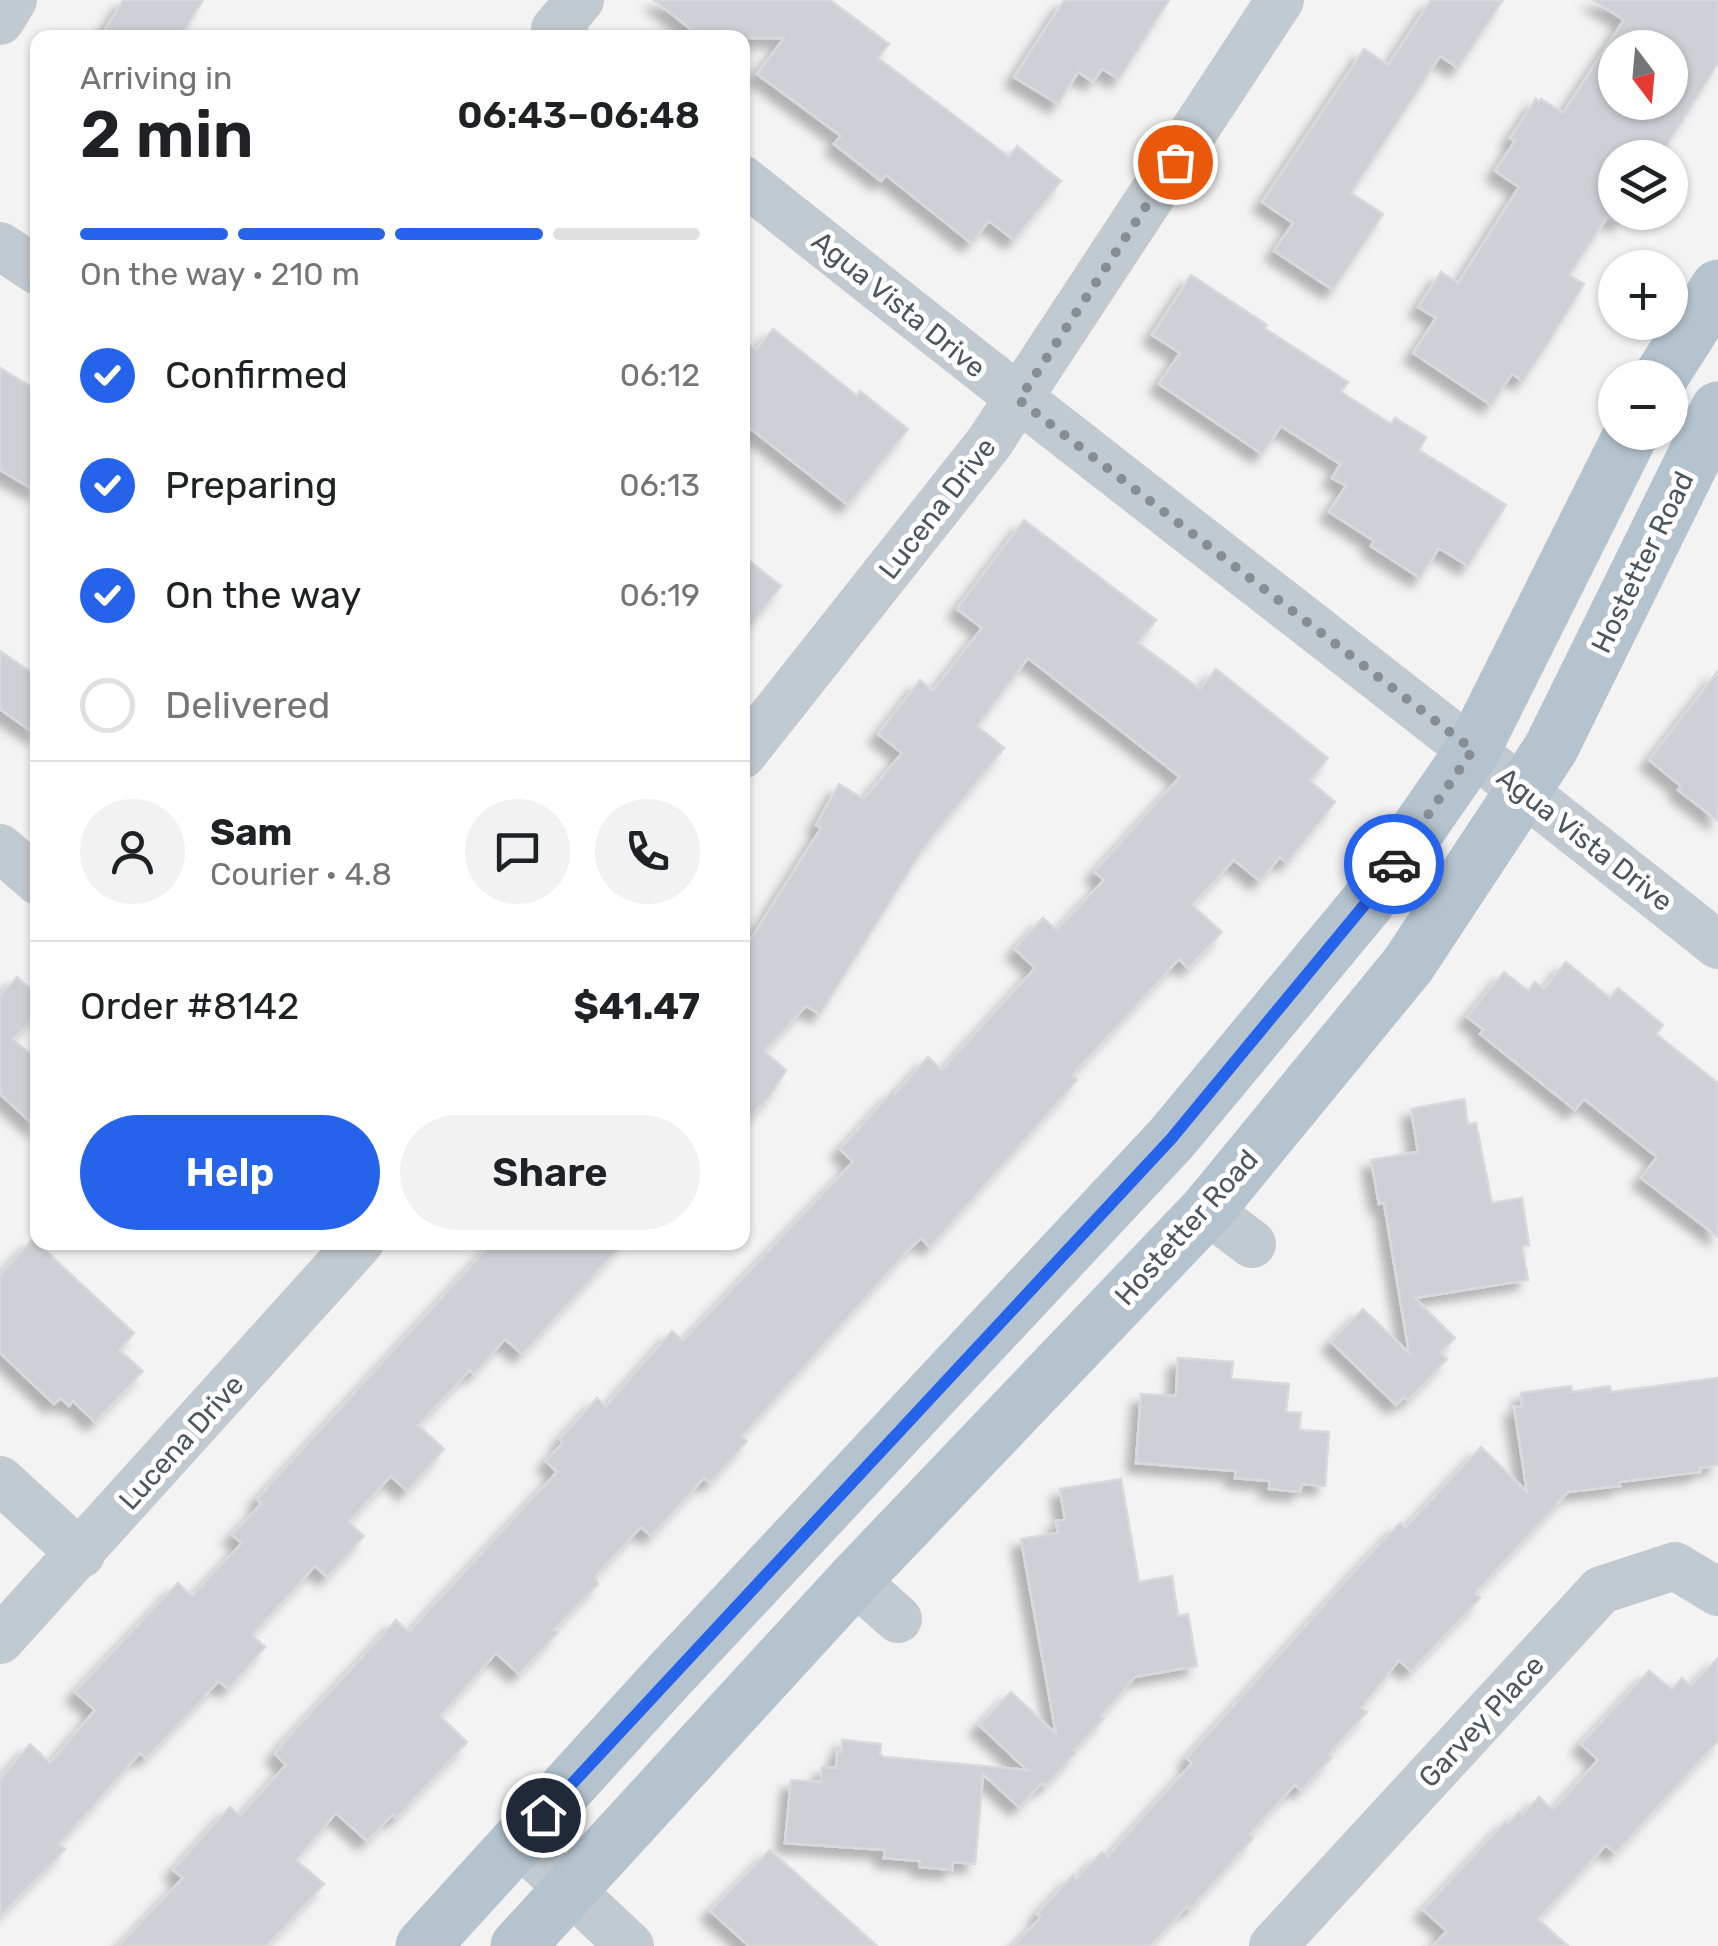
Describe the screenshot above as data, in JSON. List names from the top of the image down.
{
  "streets": {
    "main road": ["Hostetter Road"],
    "street": ["Agua Vista Drive", "Lucena Drive", "Garvey Place"]
  },
  "crossings": [
    ["Agua Vista Drive", "Lucena Drive"],
    ["Agua Vista Drive", "Hostetter Road"]
  ],
  "north": "bottom",
  "page": {
    "map_buttons": ["+", "−"],
    "heading": ["2 min", "Arriving in", "06:43–06:48"],
    "panel": [
      "Sam",
      "Courier · 4.8",
      "Order #8142",
      "$41.47"
    ],
    "bar": "On the way · 210 m",
    "list": [
      ["Confirmed", "06:12"],
      ["Preparing", "06:13"],
      ["On the way", "06:19"],
      "Delivered"
    ],
    "buttons": ["Help", "Share"]
  }
}
